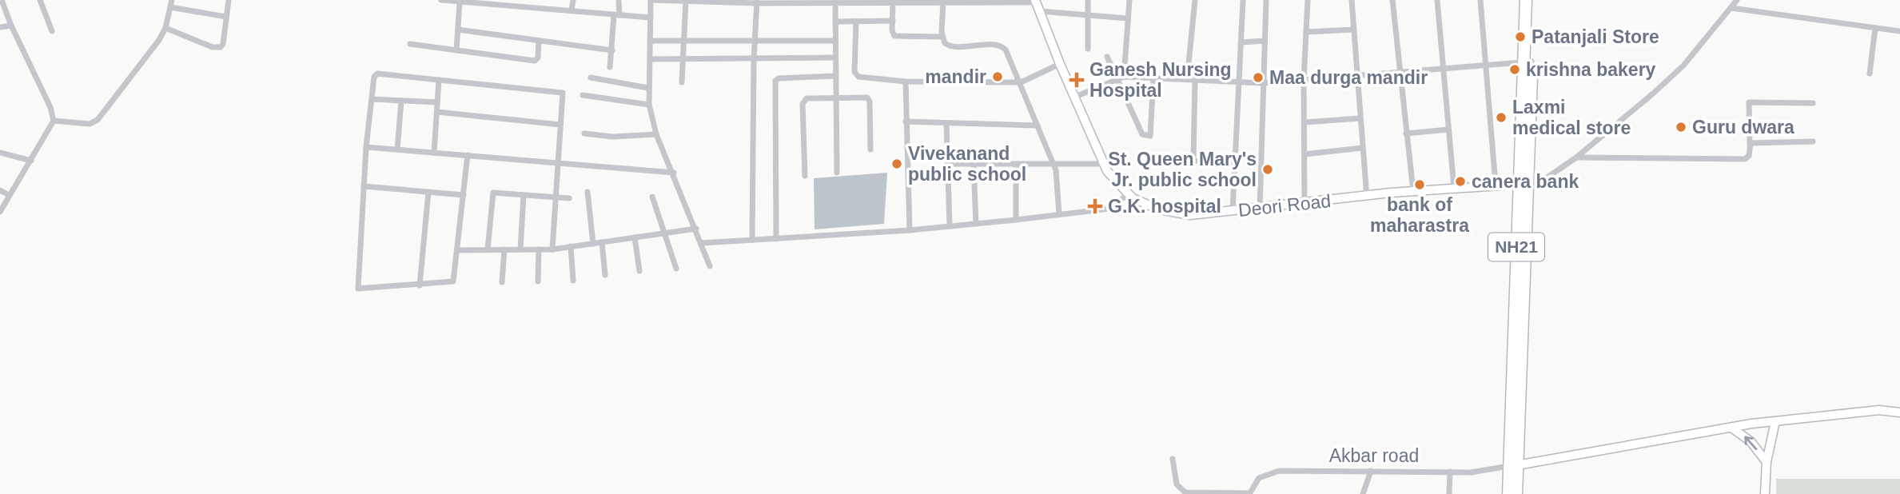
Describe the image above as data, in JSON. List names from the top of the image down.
{
  "streets": {
    "highway": ["NH21"],
    "street": ["Deori Road", "Akbar road"]
  },
  "crossings": [
    ["Deori Road", "NH21"],
    ["NH21", "Akbar road"]
  ],
  "places": {
    "other": [
      "Patanjali Store",
      "krishna bakery",
      "mandir",
      "Maa durga mandir",
      "Laxmi medical store",
      "Guru dwara",
      "Vivekanand public school",
      "St. Queen Mary's Jr. public school",
      "canera bank",
      "bank of maharastra"
    ],
    "health": ["Ganesh Nursing Hospital", "G.K. hospital"]
  }
}
